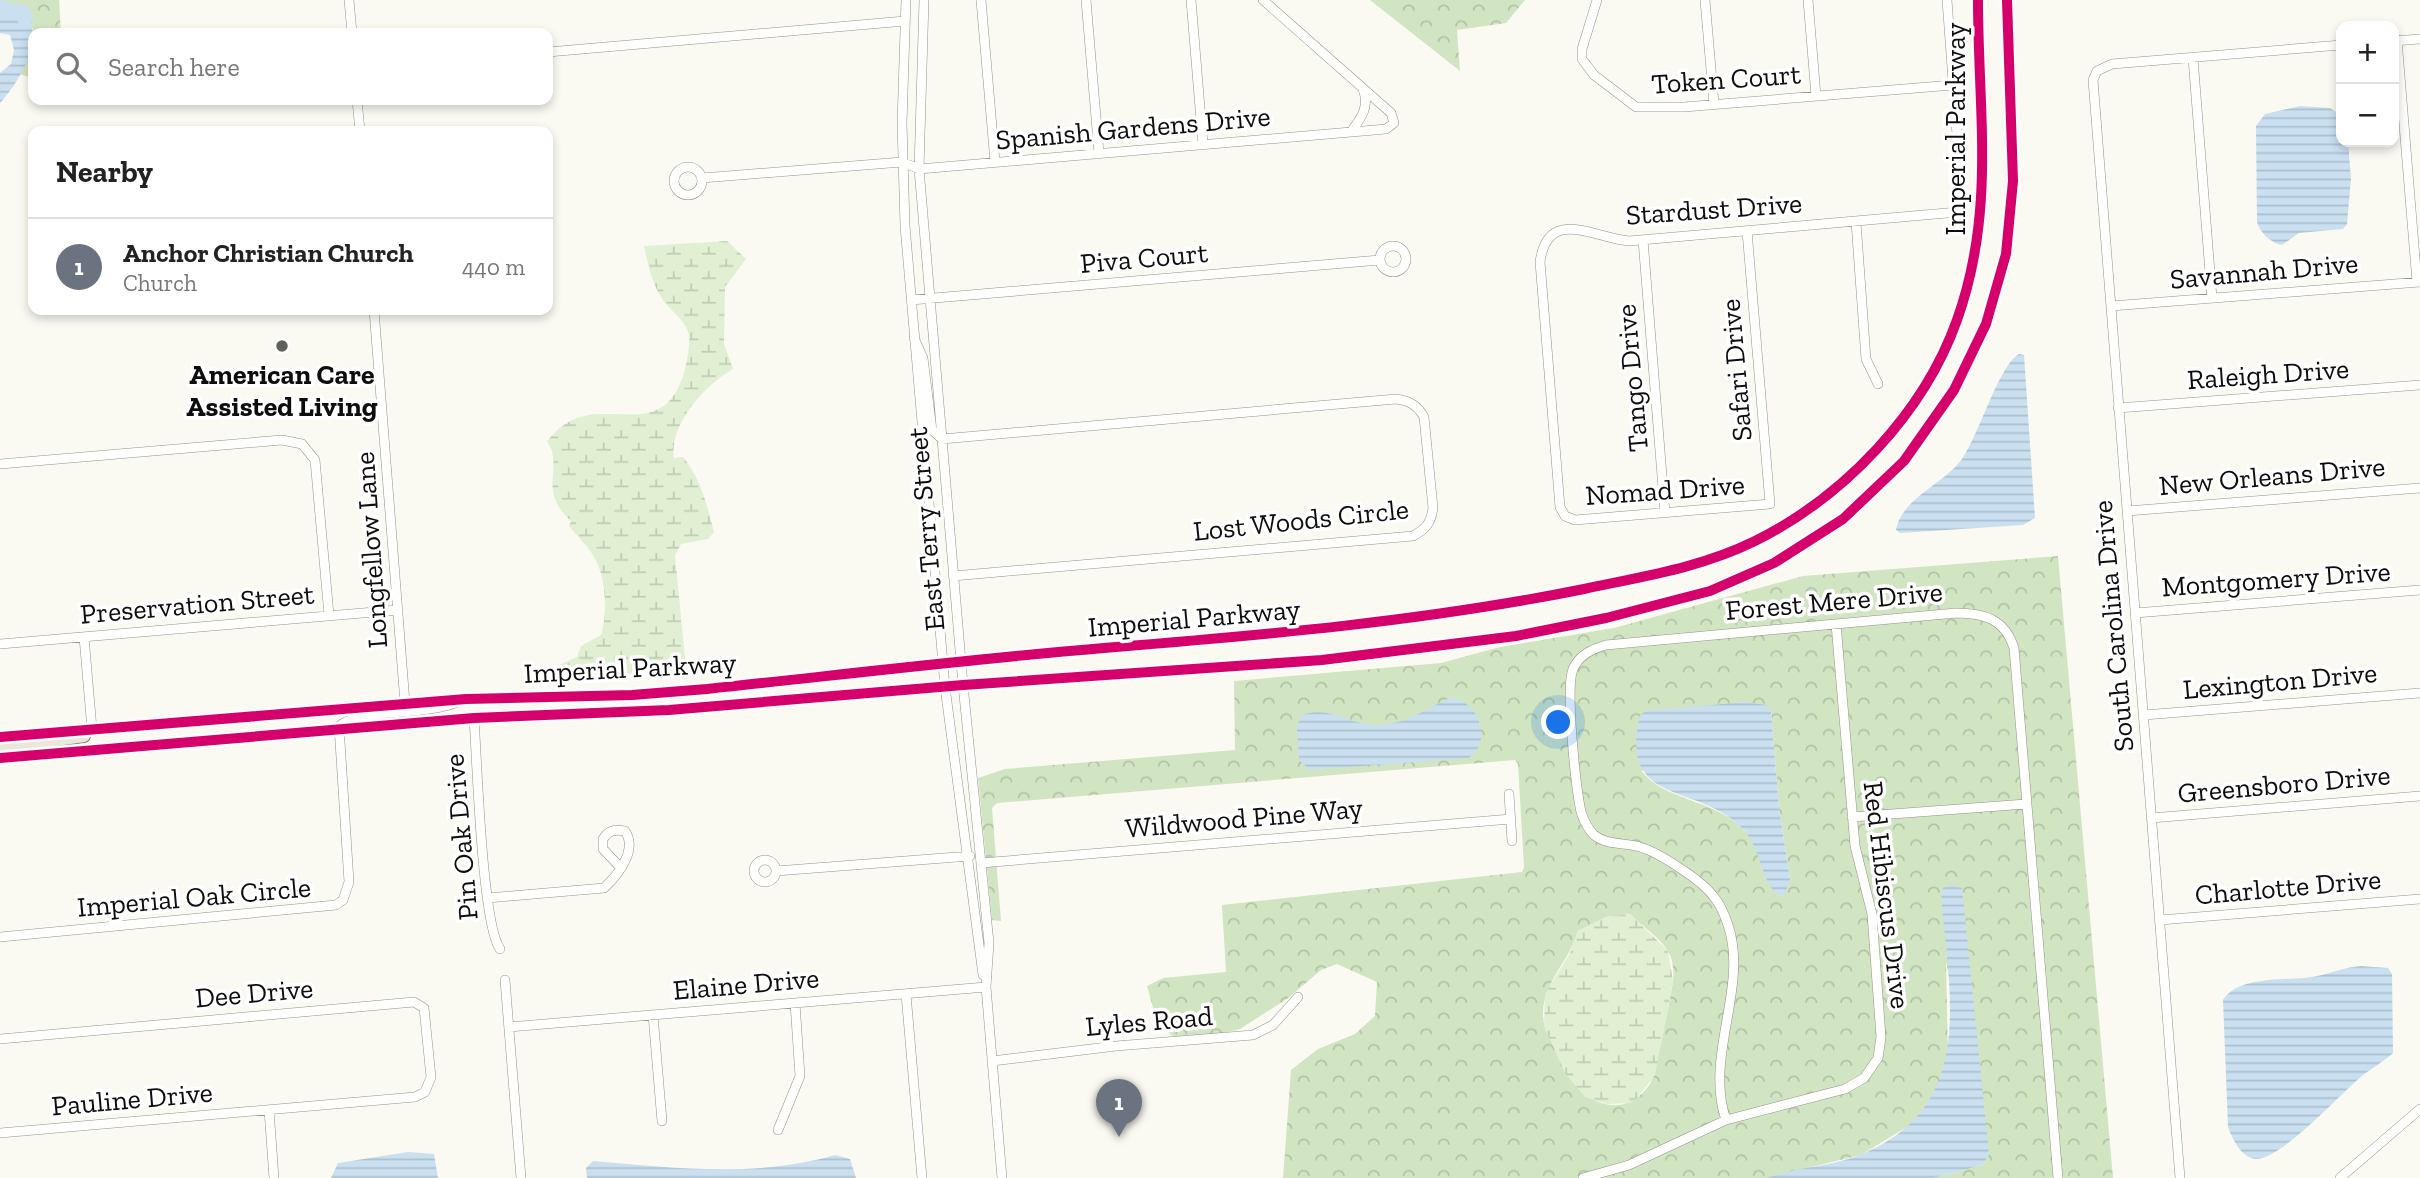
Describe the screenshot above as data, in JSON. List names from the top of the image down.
{
  "streets": {
    "main road": ["Imperial Parkway"],
    "street": [
      "Token Court",
      "Spanish Gardens Drive",
      "Stardust Drive",
      "Piva Court",
      "Savannah Drive",
      "Safari Drive",
      "Raleigh Drive",
      "Tango Drive",
      "New Orleans Drive",
      "Nomad Drive",
      "Lost Woods Circle",
      "East Terry Street",
      "Longfellow Lane",
      "Montgomery Drive",
      "Forest Mere Drive",
      "Preservation Street",
      "South Carolina Drive",
      "Lexington Drive",
      "Greensboro Drive",
      "Wildwood Pine Way",
      "Pin Oak Drive",
      "Charlotte Drive",
      "Red Hibiscus Drive",
      "Imperial Oak Circle",
      "Elaine Drive",
      "Dee Drive",
      "Lyles Road",
      "Pauline Drive"
    ]
  },
  "crossings": [
    ["Token Court", "Stardust Drive"],
    ["Spanish Gardens Drive", "East Terry Street"],
    ["Imperial Parkway", "East Terry Street"],
    ["Imperial Parkway", "Longfellow Lane"],
    ["Imperial Parkway", "Pin Oak Drive"],
    ["Imperial Parkway", "Imperial Oak Circle"],
    ["Stardust Drive", "Safari Drive"],
    ["Stardust Drive", "Tango Drive"],
    ["Stardust Drive", "Nomad Drive"],
    ["Piva Court", "East Terry Street"],
    ["Savannah Drive", "South Carolina Drive"],
    ["Safari Drive", "Nomad Drive"],
    ["Raleigh Drive", "South Carolina Drive"],
    ["Tango Drive", "Nomad Drive"],
    ["New Orleans Drive", "South Carolina Drive"],
    ["Lost Woods Circle", "East Terry Street"],
    ["East Terry Street", "Wildwood Pine Way"],
    ["East Terry Street", "Elaine Drive"],
    ["East Terry Street", "Lyles Road"],
    ["Longfellow Lane", "Preservation Street"],
    ["Montgomery Drive", "South Carolina Drive"],
    ["Forest Mere Drive", "Red Hibiscus Drive"],
    ["South Carolina Drive", "Lexington Drive"],
    ["South Carolina Drive", "Greensboro Drive"],
    ["South Carolina Drive", "Charlotte Drive"],
    ["Dee Drive", "Pauline Drive"]
  ],
  "places": ["American Care Assisted Living"],
  "page": {
    "map_buttons": ["+", "−"],
    "search": "Search here",
    "heading": "Nearby",
    "list": [
      {
        "mark": "1",
        "name": "Anchor Christian Church",
        "note": "Church",
        "value": "440 m"
      }
    ],
    "pins": "1"
  }
}
